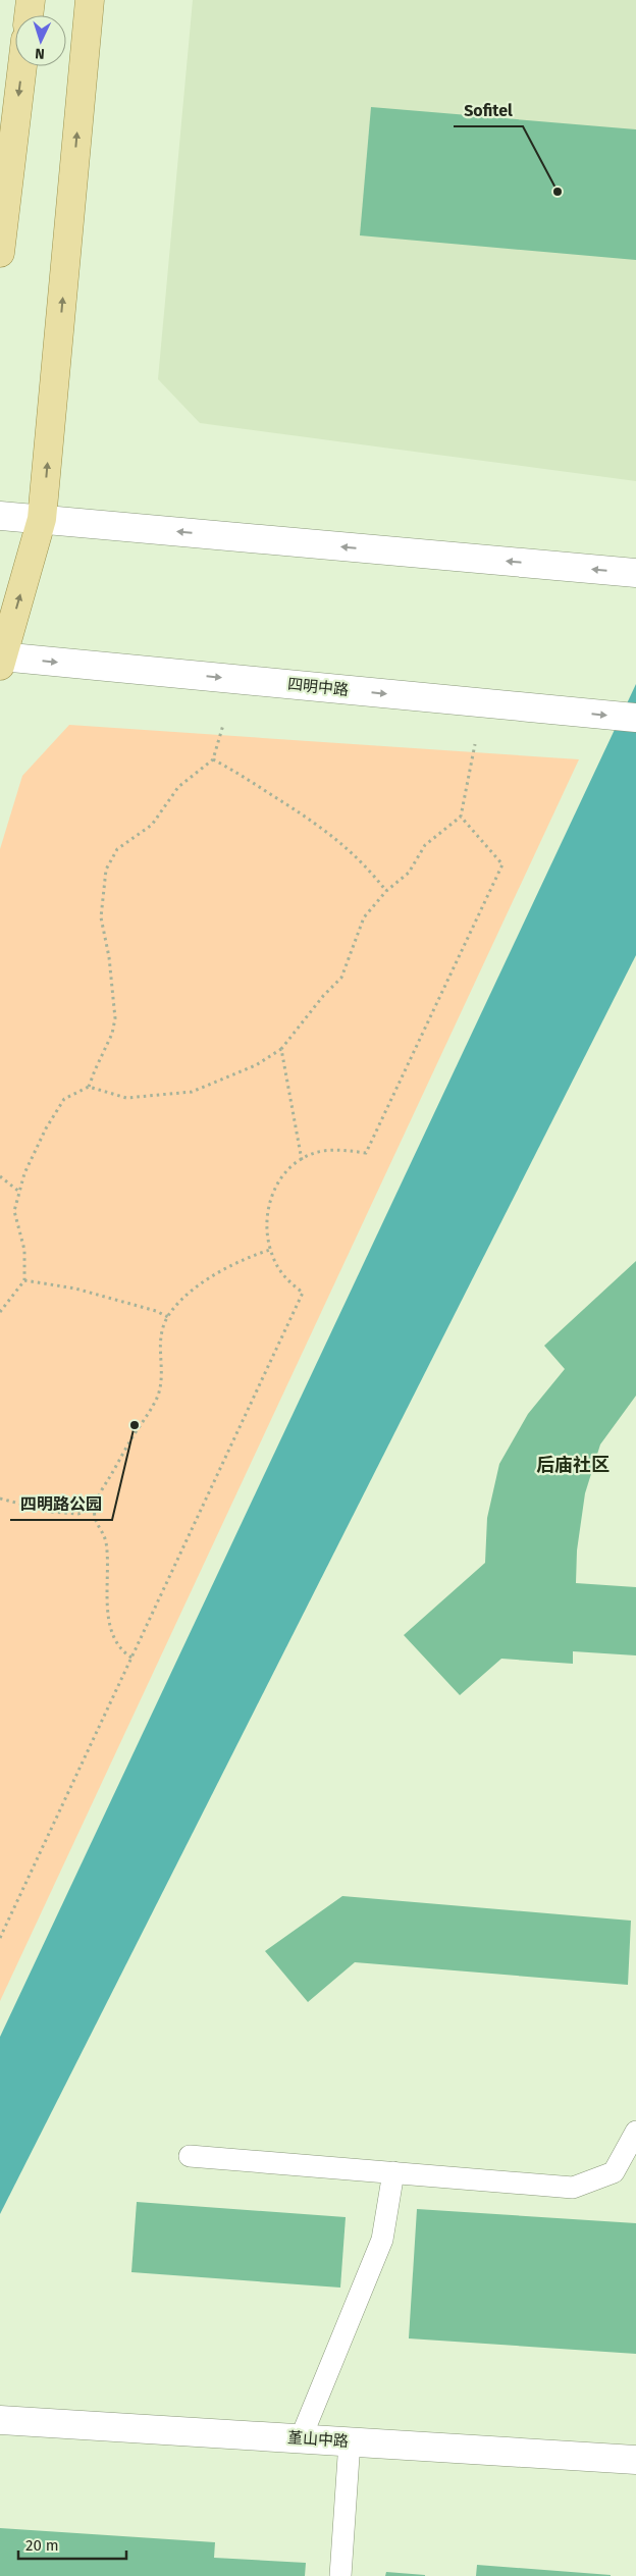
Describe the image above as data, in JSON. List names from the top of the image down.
{
  "streets": {
    "main road": ["四明中路", "堇山中路"]
  },
  "districts": ["后庙社区"],
  "places": ["Sofitel", "四明路公园"],
  "scale_bar": "20 m",
  "north": "bottom"
}
